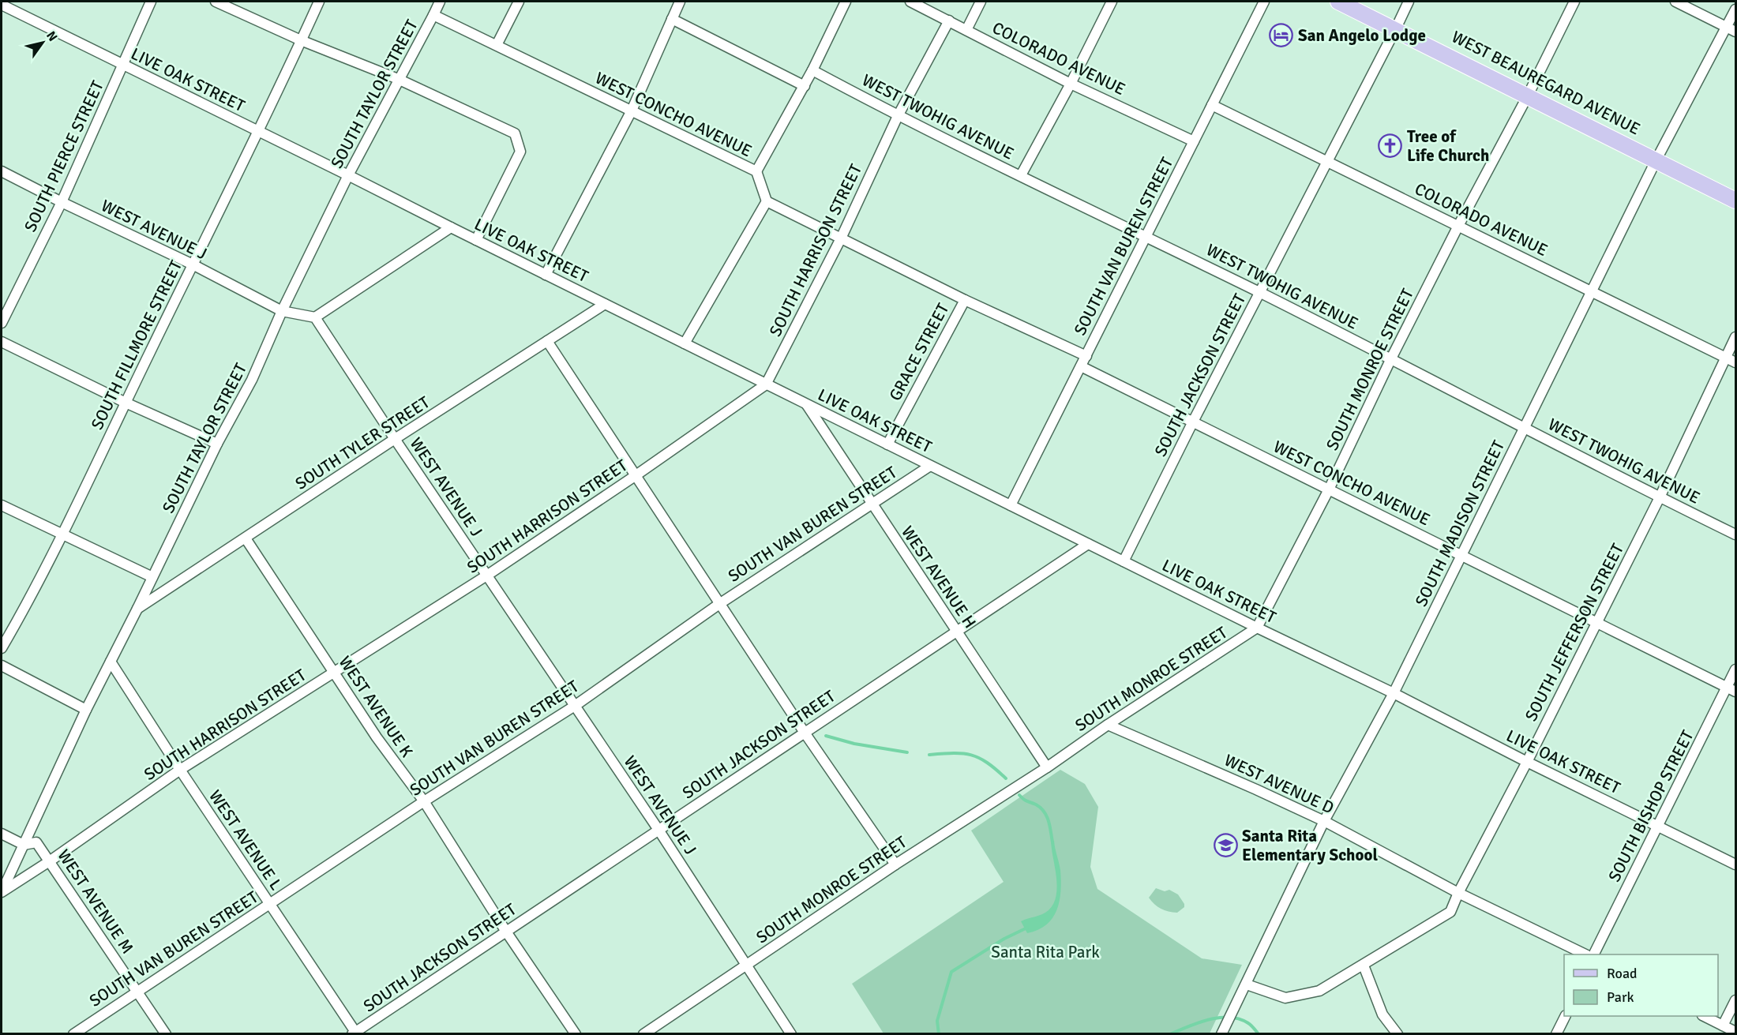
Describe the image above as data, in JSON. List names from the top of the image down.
{
  "streets": {
    "main road": ["WEST BEAUREGARD AVENUE"],
    "street": [
      "COLORADO AVENUE",
      "LIVE OAK STREET",
      "SOUTH TAYLOR STREET",
      "WEST CONCHO AVENUE",
      "WEST TWOHIG AVENUE",
      "SOUTH PIERCE STREET",
      "WEST AVENUE J",
      "SOUTH VAN BUREN STREET",
      "SOUTH HARRISON STREET",
      "SOUTH FILLMORE STREET",
      "GRACE STREET",
      "SOUTH MONROE STREET",
      "SOUTH JACKSON STREET",
      "SOUTH TYLER STREET",
      "SOUTH MADISON STREET",
      "WEST AVENUE H",
      "SOUTH JEFFERSON STREET",
      "WEST AVENUE K",
      "WEST AVENUE D",
      "SOUTH BISHOP STREET",
      "WEST AVENUE L",
      "WEST AVENUE M"
    ]
  },
  "crossings": [
    ["COLORADO AVENUE", "SOUTH VAN BUREN STREET"],
    ["COLORADO AVENUE", "SOUTH HARRISON STREET"],
    ["COLORADO AVENUE", "SOUTH MONROE STREET"],
    ["COLORADO AVENUE", "SOUTH JACKSON STREET"],
    ["COLORADO AVENUE", "SOUTH MADISON STREET"],
    ["COLORADO AVENUE", "SOUTH JEFFERSON STREET"],
    ["LIVE OAK STREET", "SOUTH TAYLOR STREET"],
    ["LIVE OAK STREET", "SOUTH PIERCE STREET"],
    ["LIVE OAK STREET", "SOUTH VAN BUREN STREET"],
    ["LIVE OAK STREET", "SOUTH HARRISON STREET"],
    ["LIVE OAK STREET", "SOUTH FILLMORE STREET"],
    ["LIVE OAK STREET", "GRACE STREET"],
    ["LIVE OAK STREET", "SOUTH MONROE STREET"],
    ["LIVE OAK STREET", "SOUTH JACKSON STREET"],
    ["LIVE OAK STREET", "SOUTH TYLER STREET"],
    ["LIVE OAK STREET", "SOUTH MADISON STREET"],
    ["LIVE OAK STREET", "WEST AVENUE H"],
    ["LIVE OAK STREET", "SOUTH JEFFERSON STREET"],
    ["LIVE OAK STREET", "SOUTH BISHOP STREET"],
    ["WEST BEAUREGARD AVENUE", "SOUTH MONROE STREET"],
    ["WEST BEAUREGARD AVENUE", "SOUTH JACKSON STREET"],
    ["WEST BEAUREGARD AVENUE", "SOUTH MADISON STREET"],
    ["SOUTH TAYLOR STREET", "WEST CONCHO AVENUE"],
    ["SOUTH TAYLOR STREET", "WEST AVENUE J"],
    ["SOUTH TAYLOR STREET", "SOUTH HARRISON STREET"],
    ["SOUTH TAYLOR STREET", "SOUTH TYLER STREET"],
    ["SOUTH TAYLOR STREET", "WEST AVENUE L"],
    ["SOUTH TAYLOR STREET", "WEST AVENUE M"],
    ["WEST CONCHO AVENUE", "SOUTH VAN BUREN STREET"],
    ["WEST CONCHO AVENUE", "SOUTH MONROE STREET"],
    ["WEST CONCHO AVENUE", "SOUTH JACKSON STREET"],
    ["WEST CONCHO AVENUE", "SOUTH MADISON STREET"],
    ["WEST CONCHO AVENUE", "SOUTH JEFFERSON STREET"],
    ["WEST CONCHO AVENUE", "SOUTH BISHOP STREET"],
    ["WEST TWOHIG AVENUE", "SOUTH VAN BUREN STREET"],
    ["WEST TWOHIG AVENUE", "SOUTH HARRISON STREET"],
    ["WEST TWOHIG AVENUE", "SOUTH MONROE STREET"],
    ["WEST TWOHIG AVENUE", "SOUTH JACKSON STREET"],
    ["WEST TWOHIG AVENUE", "SOUTH MADISON STREET"],
    ["WEST TWOHIG AVENUE", "SOUTH JEFFERSON STREET"],
    ["SOUTH PIERCE STREET", "WEST AVENUE J"],
    ["WEST AVENUE J", "SOUTH VAN BUREN STREET"],
    ["WEST AVENUE J", "SOUTH HARRISON STREET"],
    ["WEST AVENUE J", "SOUTH FILLMORE STREET"],
    ["WEST AVENUE J", "SOUTH MONROE STREET"],
    ["WEST AVENUE J", "SOUTH JACKSON STREET"],
    ["WEST AVENUE J", "SOUTH TYLER STREET"],
    ["SOUTH VAN BUREN STREET", "WEST AVENUE H"],
    ["SOUTH VAN BUREN STREET", "WEST AVENUE K"],
    ["SOUTH VAN BUREN STREET", "WEST AVENUE L"],
    ["SOUTH VAN BUREN STREET", "WEST AVENUE M"],
    ["SOUTH HARRISON STREET", "WEST AVENUE K"],
    ["SOUTH HARRISON STREET", "WEST AVENUE L"],
    ["SOUTH HARRISON STREET", "WEST AVENUE M"],
    ["SOUTH MONROE STREET", "WEST AVENUE H"],
    ["SOUTH MONROE STREET", "WEST AVENUE D"],
    ["SOUTH JACKSON STREET", "WEST AVENUE H"],
    ["SOUTH JACKSON STREET", "WEST AVENUE K"],
    ["SOUTH JACKSON STREET", "WEST AVENUE L"],
    ["SOUTH TYLER STREET", "WEST AVENUE K"],
    ["SOUTH MADISON STREET", "SOUTH JEFFERSON STREET"],
    ["SOUTH MADISON STREET", "WEST AVENUE D"],
    ["SOUTH JEFFERSON STREET", "WEST AVENUE D"]
  ],
  "parks": ["Santa Rita Park"],
  "places": {
    "hotel": ["San Angelo Lodge"],
    "church": ["Tree of Life Church"],
    "school or university": ["Santa Rita Elementary School"]
  },
  "legend": ["Road", "Park"],
  "north": "top right"
}
